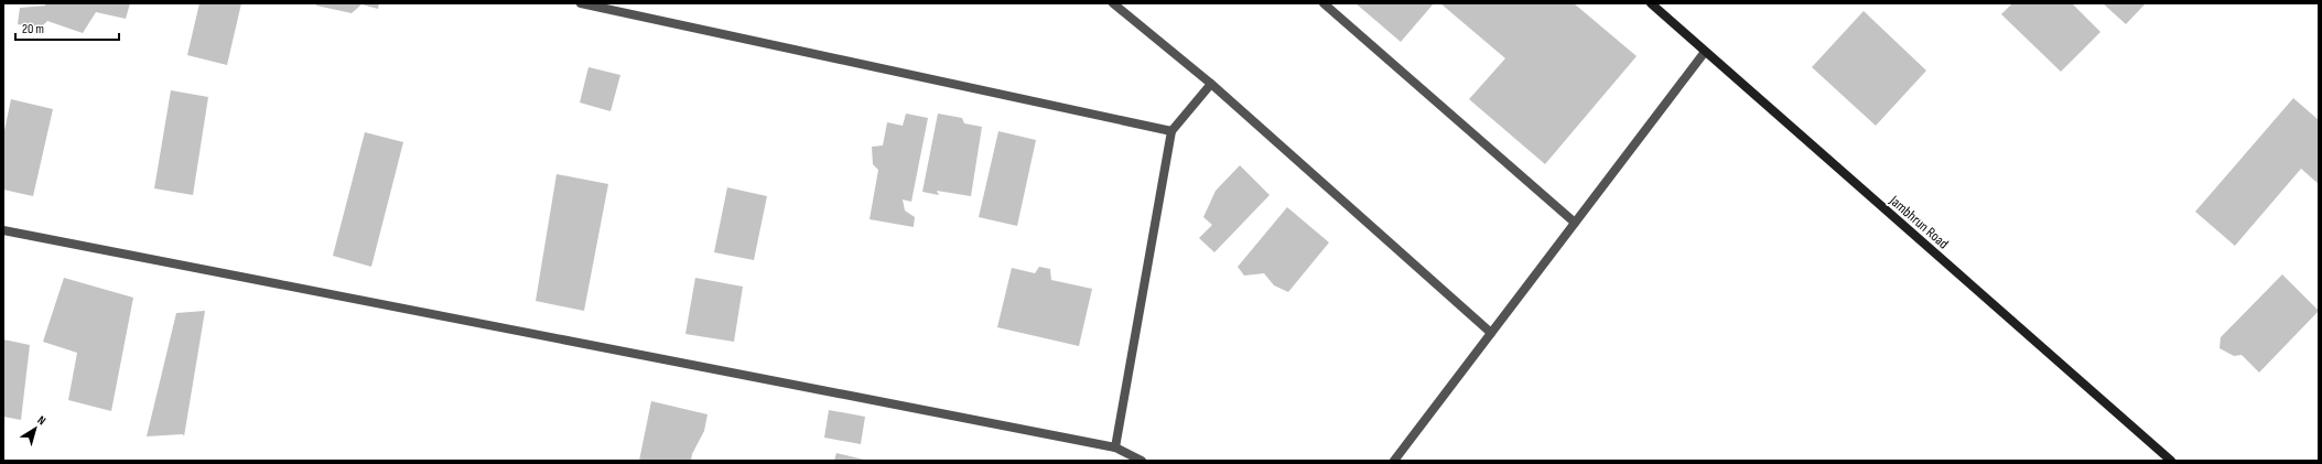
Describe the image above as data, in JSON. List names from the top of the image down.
{
  "streets": {
    "street": ["Jambhrun Road"]
  },
  "scale_bar": "20 m",
  "north": "top right"
}
